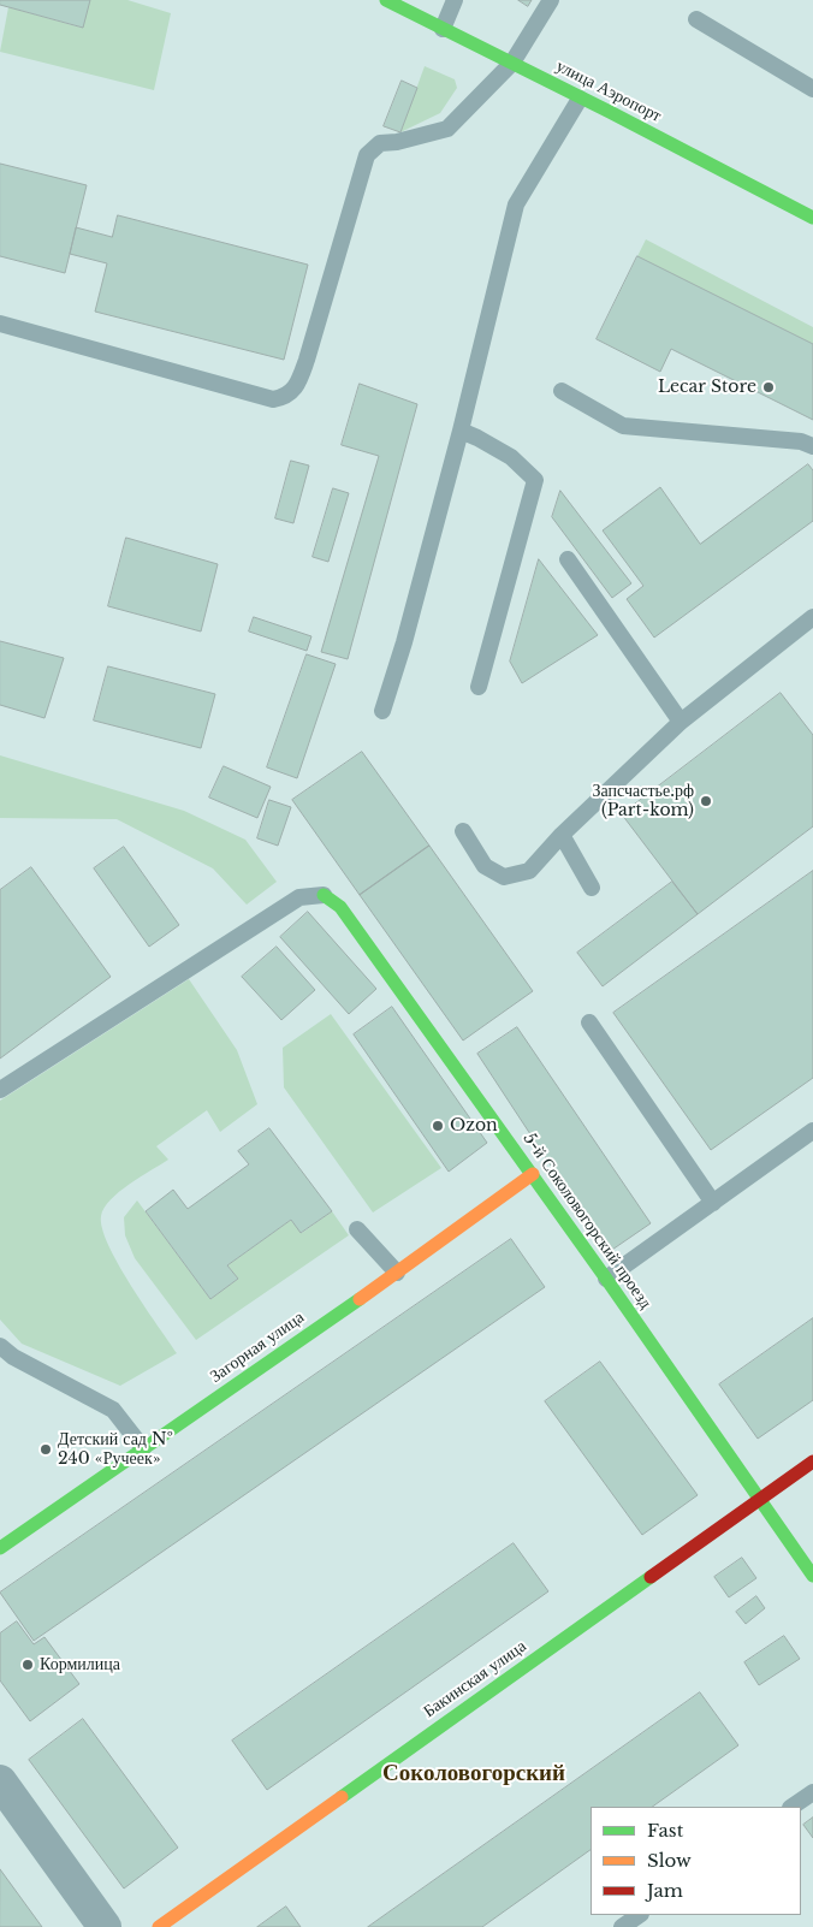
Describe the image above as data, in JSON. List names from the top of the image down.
{
  "streets": {
    "street": [
      "улица Аэропорт",
      "5-й Соколовогорский проезд",
      "Загорная улица",
      "Бакинская улица"
    ]
  },
  "crossings": [
    ["5-й Соколовогорский проезд", "Загорная улица"],
    ["5-й Соколовогорский проезд", "Бакинская улица"]
  ],
  "districts": ["Соколовогорский"],
  "places": [
    "Lecar Store",
    "Запсчастье.рф (Part-kom)",
    "Ozon",
    "Детский сад № 240 «Ручеек»",
    "Кормилица"
  ],
  "legend": ["Fast", "Slow", "Jam"]
}
